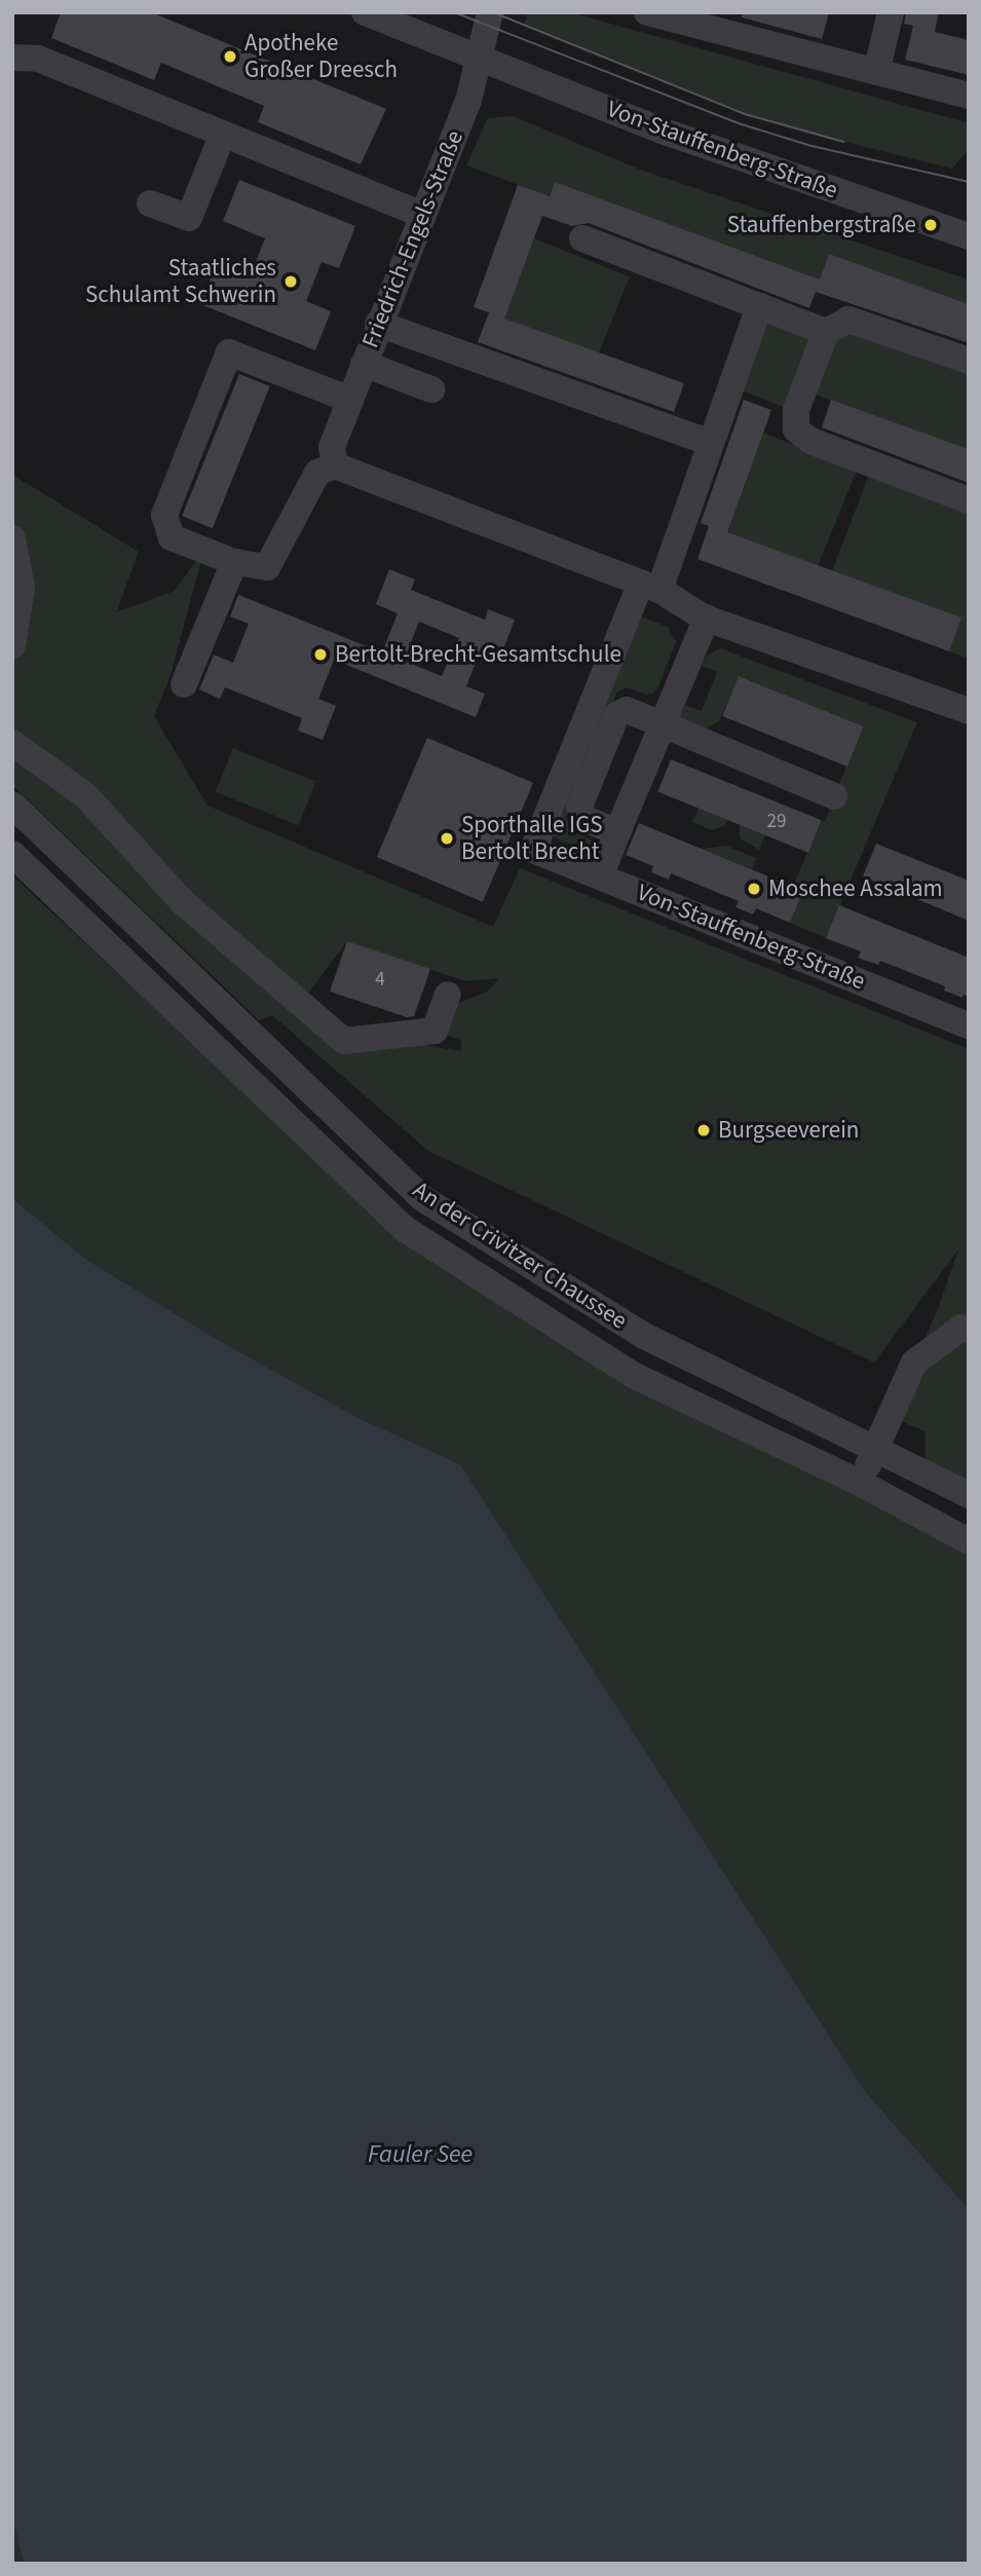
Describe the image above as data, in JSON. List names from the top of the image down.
{
  "streets": {
    "street": ["Von-Stauffenberg-Straße", "Friedrich-Engels-Straße", "An der Crivitzer Chaussee"]
  },
  "crossings": [
    ["Von-Stauffenberg-Straße", "Friedrich-Engels-Straße"]
  ],
  "water": ["Fauler See"],
  "places": [
    "Apotheke Großer Dreesch",
    "Stauffenbergstraße",
    "Staatliches Schulamt Schwerin",
    "Bertolt-Brecht-Gesamtschule",
    "Sporthalle IGS Bertolt Brecht",
    "Moschee Assalam",
    "Burgseeverein"
  ],
  "house_numbers": ["29", "4"]
}
